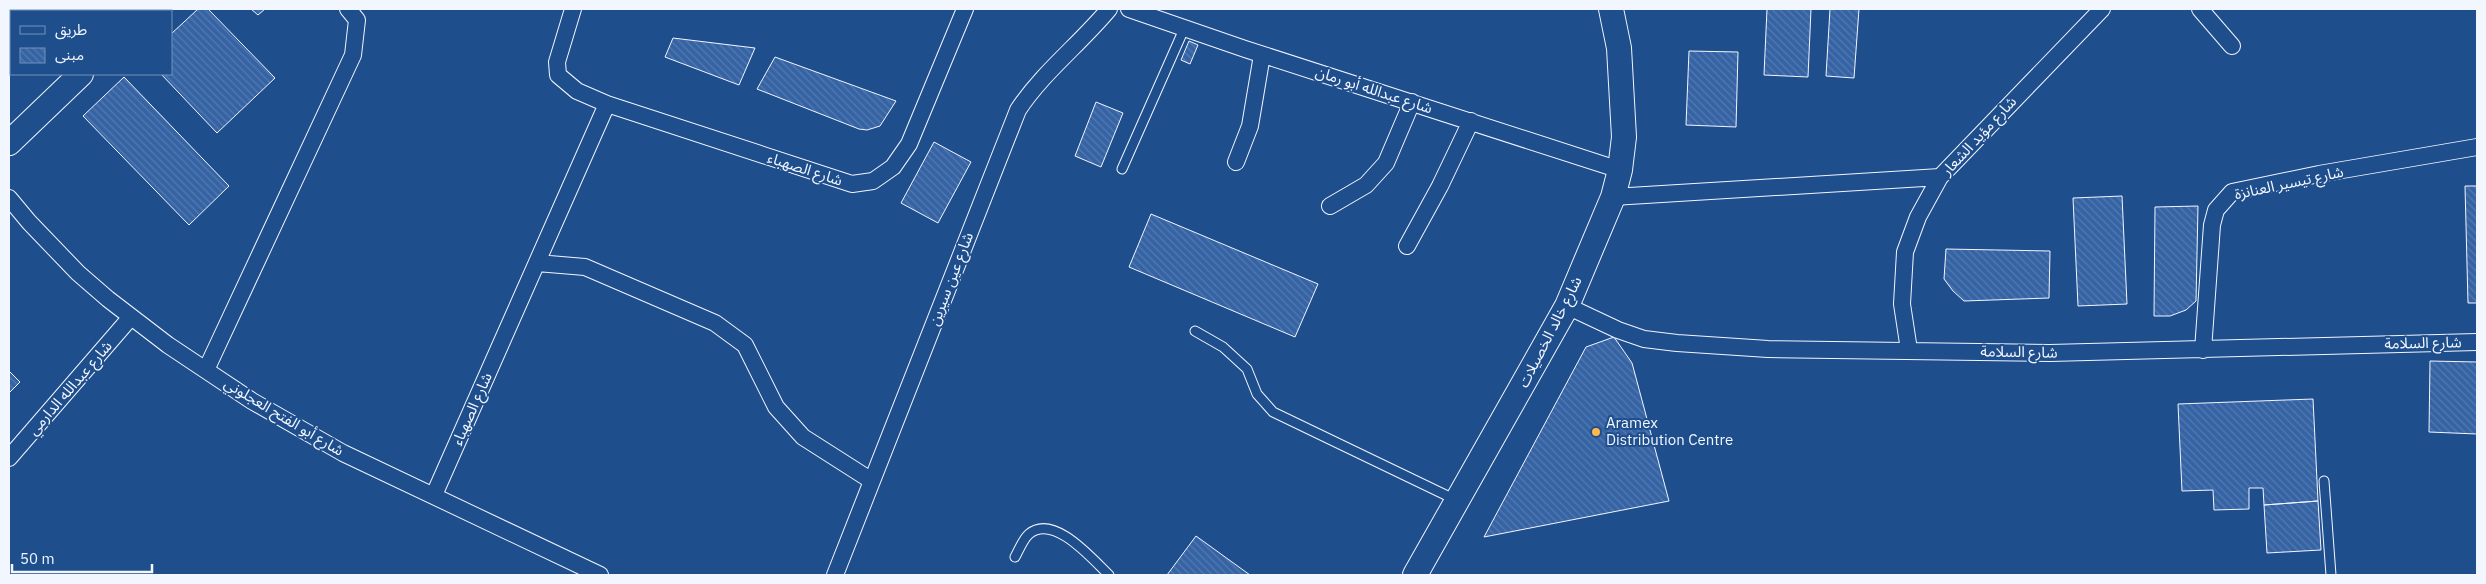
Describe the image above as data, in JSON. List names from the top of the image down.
{
  "streets": {
    "street": [
      "شارع عبدالله أبو رمان",
      "شارع مؤيد الشعار",
      "شارع الصهباء",
      "شارع تيسير العنانزة",
      "شارع عين سيرين",
      "شارع خالد الخصيلات",
      "شارع السلامة",
      "شارع عبدالله الدارمي",
      "شارع أبو الفتح العجلوني"
    ]
  },
  "crossings": [
    ["شارع عبدالله أبو رمان", "شارع خالد الخصيلات"],
    ["شارع مؤيد الشعار", "شارع السلامة"],
    ["شارع الصهباء", "شارع أبو الفتح العجلوني"],
    ["شارع تيسير العنانزة", "شارع السلامة"],
    ["شارع خالد الخصيلات", "شارع السلامة"],
    ["شارع عبدالله الدارمي", "شارع أبو الفتح العجلوني"]
  ],
  "places": ["Aramex Distribution Centre"],
  "legend": ["طريق", "مبنى"],
  "scale_bar": "50 m"
}
